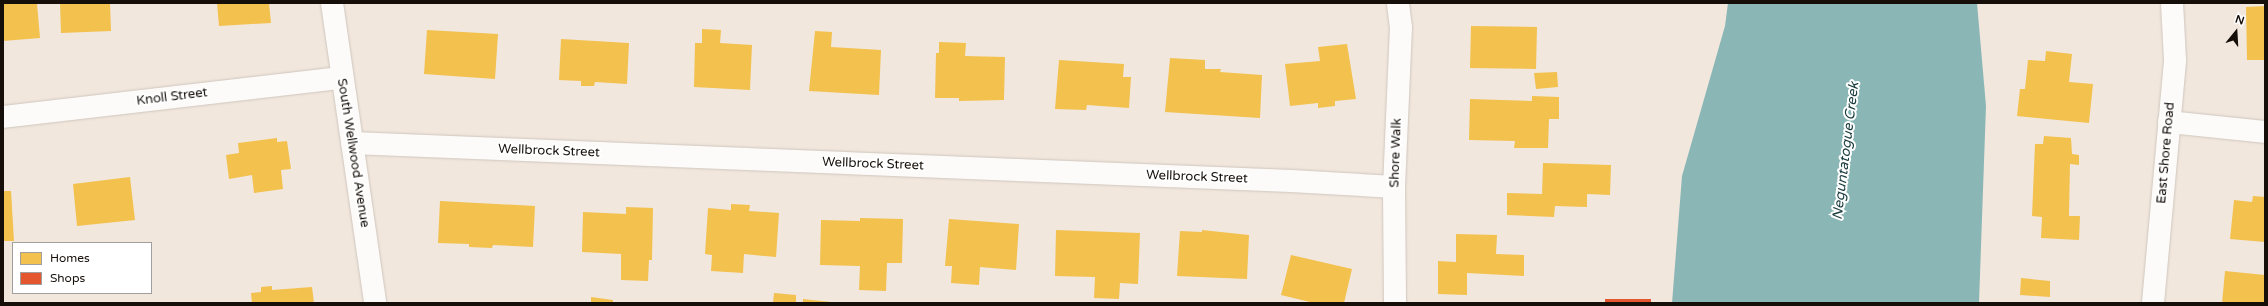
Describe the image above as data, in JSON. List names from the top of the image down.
{
  "streets": {
    "street": [
      "Knoll Street",
      "Wellbrock Street",
      "South Wellwood Avenue",
      "Shore Walk",
      "East Shore Road"
    ]
  },
  "crossings": [
    ["Knoll Street", "South Wellwood Avenue"],
    ["Wellbrock Street", "South Wellwood Avenue"],
    ["Wellbrock Street", "Shore Walk"]
  ],
  "water": ["Neguntatogue Creek"],
  "legend": ["Homes", "Shops"],
  "north": "top"
}
